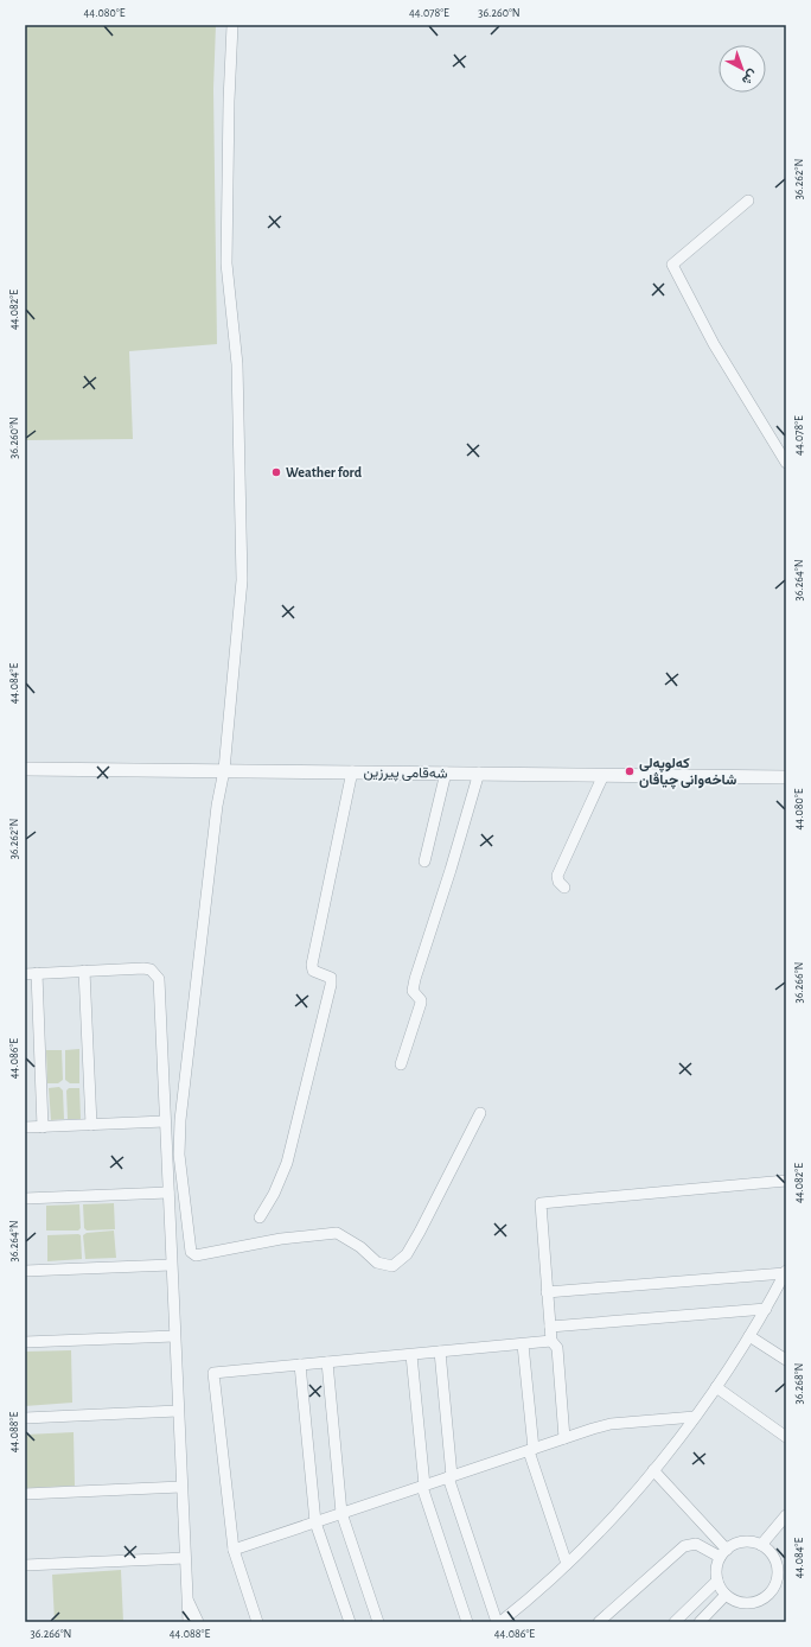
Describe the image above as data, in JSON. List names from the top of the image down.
{
  "streets": {
    "street": ["شەقامی پیرزین"]
  },
  "places": ["Weather ford", "کەلوپەلی شاخەوانی چیاڤان"],
  "north": "bottom right",
  "coordinates": [
    "44.080°E",
    "44.078°E",
    "36.260°N",
    "36.262°N",
    "44.082°E",
    "36.264°N",
    "44.084°E",
    "36.266°N",
    "44.086°E",
    "36.268°N",
    "44.088°E"
  ]
}
